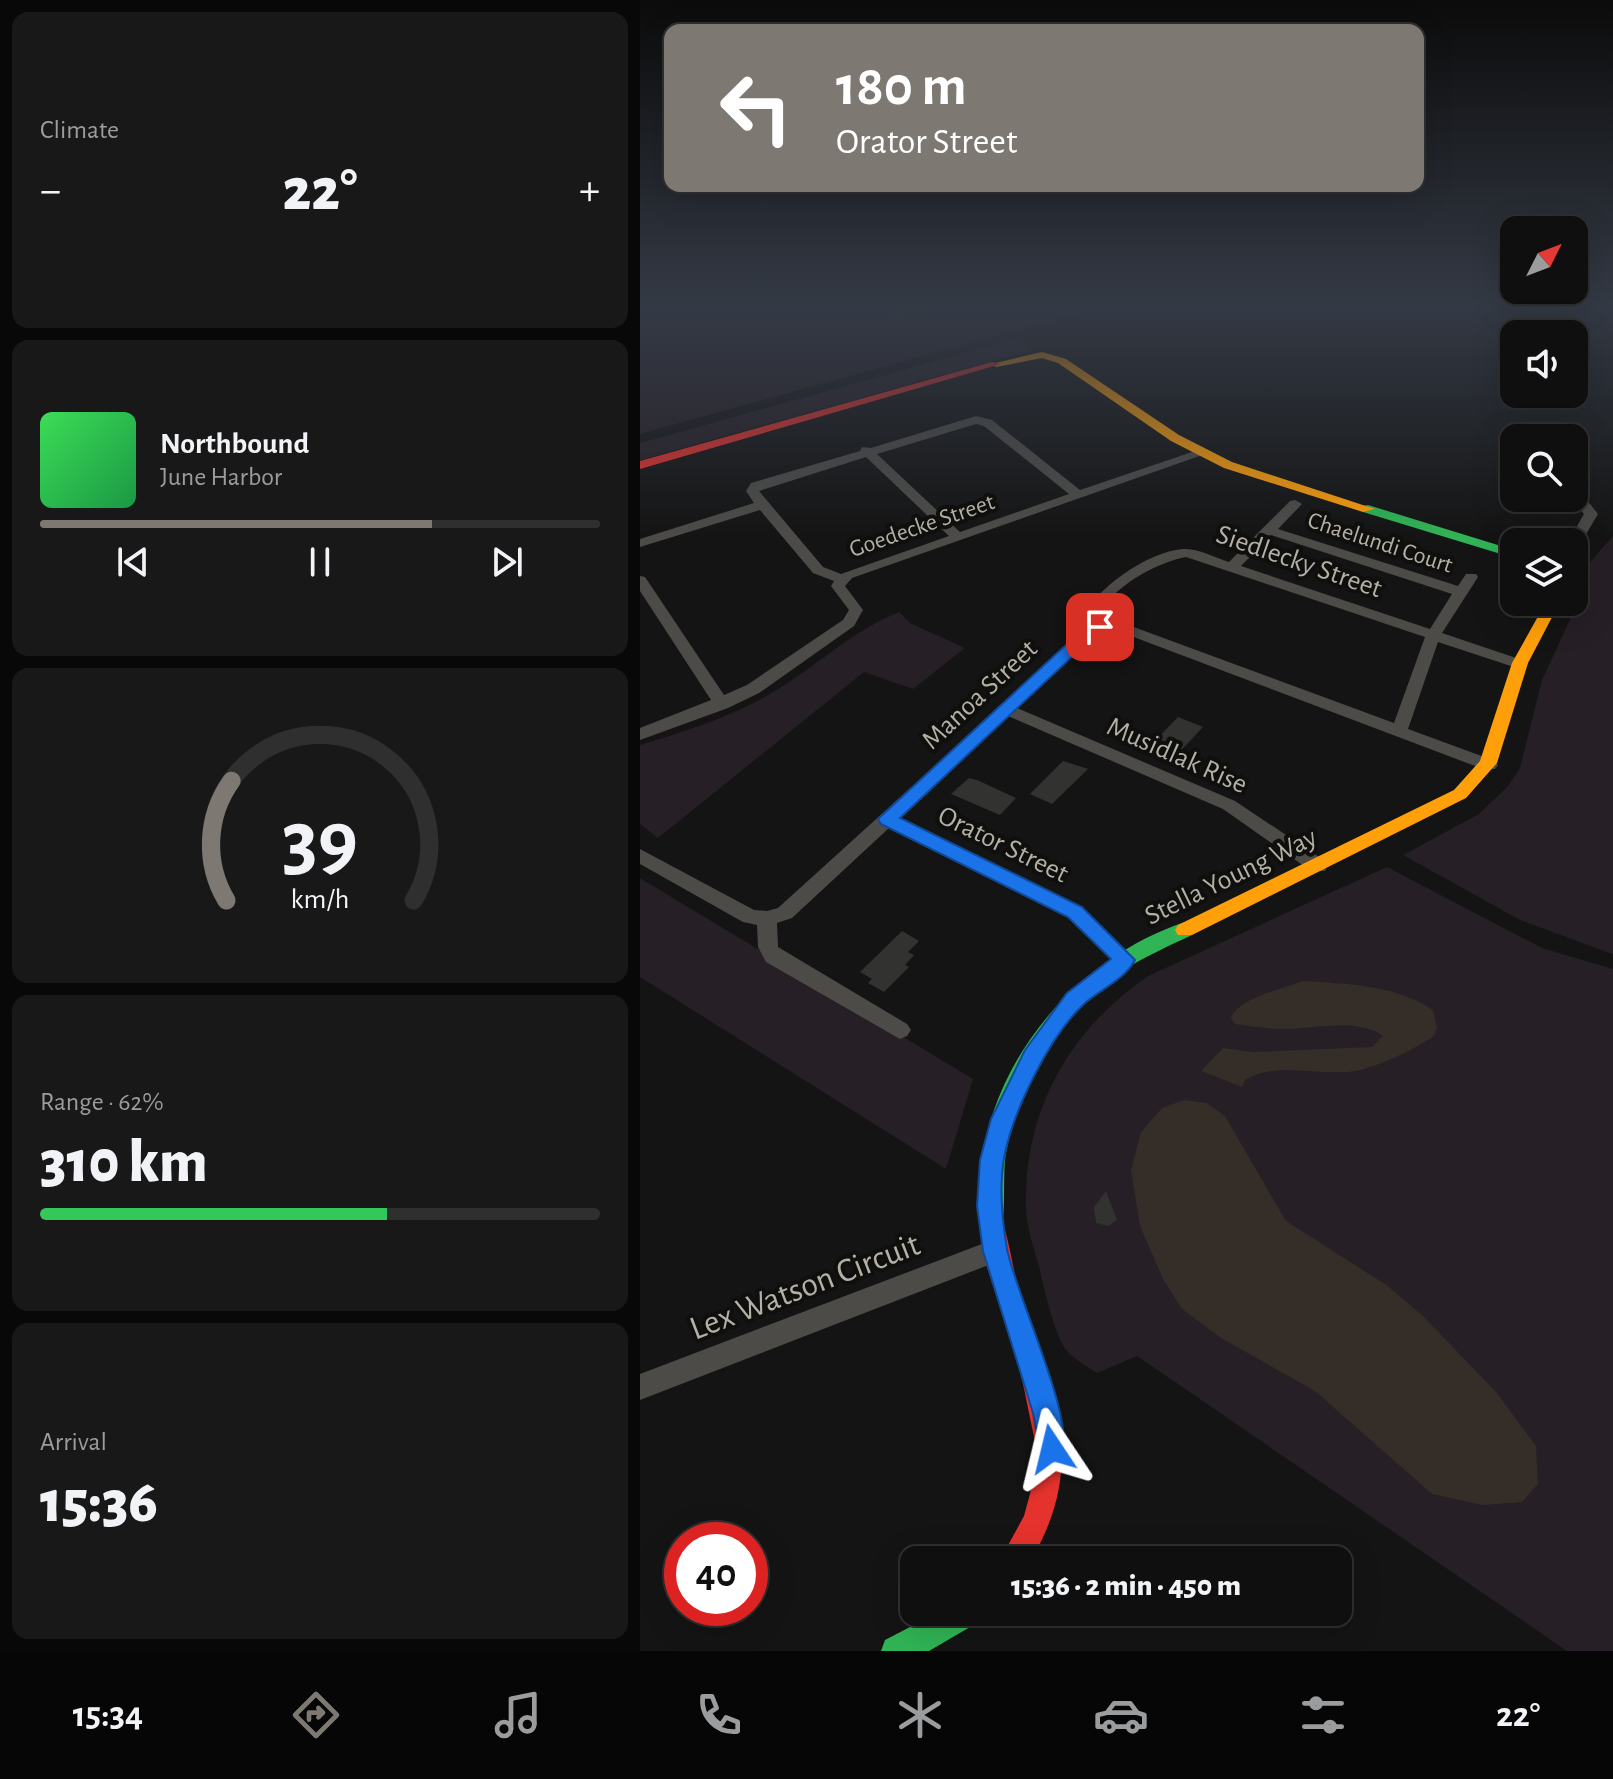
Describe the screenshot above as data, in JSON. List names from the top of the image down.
{
  "streets": {
    "street": [
      "Goedecke Street",
      "Chaelundi Court",
      "Siedlecky Street",
      "Manoa Street",
      "Musidlak Rise",
      "Orator Street",
      "Stella Young Way",
      "Lex Watson Circuit"
    ]
  },
  "crossings": [
    ["Chaelundi Court", "Siedlecky Street"],
    ["Siedlecky Street", "Manoa Street"],
    ["Siedlecky Street", "Stella Young Way"],
    ["Manoa Street", "Musidlak Rise"],
    ["Manoa Street", "Orator Street"],
    ["Musidlak Rise", "Stella Young Way"],
    ["Orator Street", "Stella Young Way"],
    ["Stella Young Way", "Lex Watson Circuit"]
  ],
  "north": "top right",
  "page": {
    "tile": [
      "Climate",
      ["Range · 62%", "310 km"],
      ["Arrival", "15:36"]
    ],
    "turn": ["180 m", "Orator Street"],
    "heat": ["−", "22°", "+"],
    "song": ["Northbound", "June Harbor"],
    "limit": "40",
    "trip": "15:36 · 2 min · 450 m",
    "tabs": ["15:34", "22°"],
    "gauge": ["39", "km/h"]
  }
}
